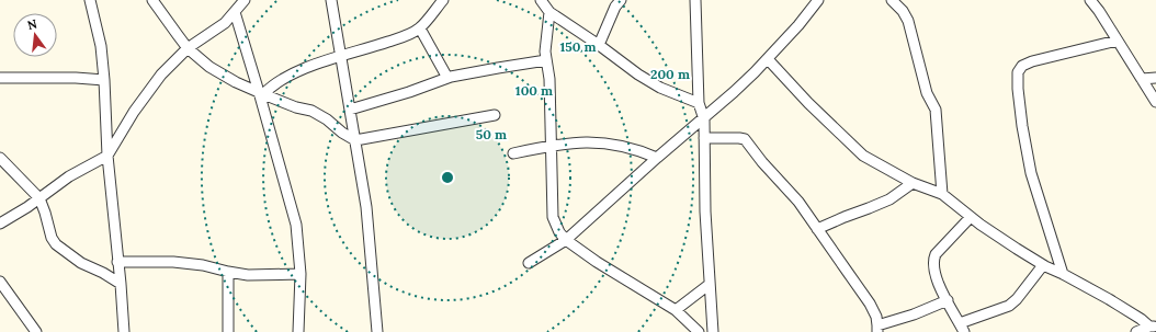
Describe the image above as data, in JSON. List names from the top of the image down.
{
  "north": "top",
  "rings": [
    "150 m",
    "200 m",
    "100 m",
    "50 m"
  ]
}
